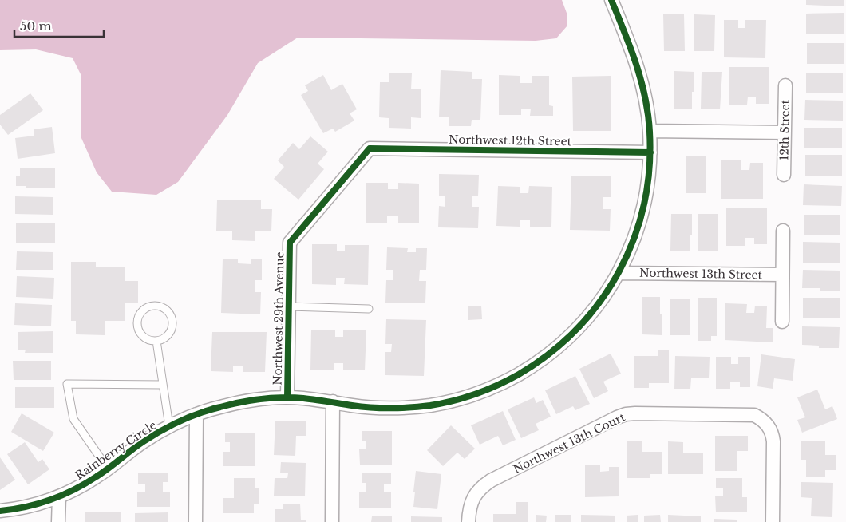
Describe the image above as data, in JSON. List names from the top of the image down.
{
  "streets": {
    "street": [
      "12th Street",
      "Northwest 12th Street",
      "Northwest 13th Street",
      "Northwest 29th Avenue",
      "Northwest 13th Court",
      "Rainberry Circle"
    ]
  },
  "crossings": [
    ["Northwest 12th Street", "Northwest 29th Avenue"],
    ["Northwest 12th Street", "Rainberry Circle"],
    ["Northwest 13th Street", "Rainberry Circle"],
    ["Northwest 29th Avenue", "Rainberry Circle"]
  ],
  "scale_bar": "50 m"
}
